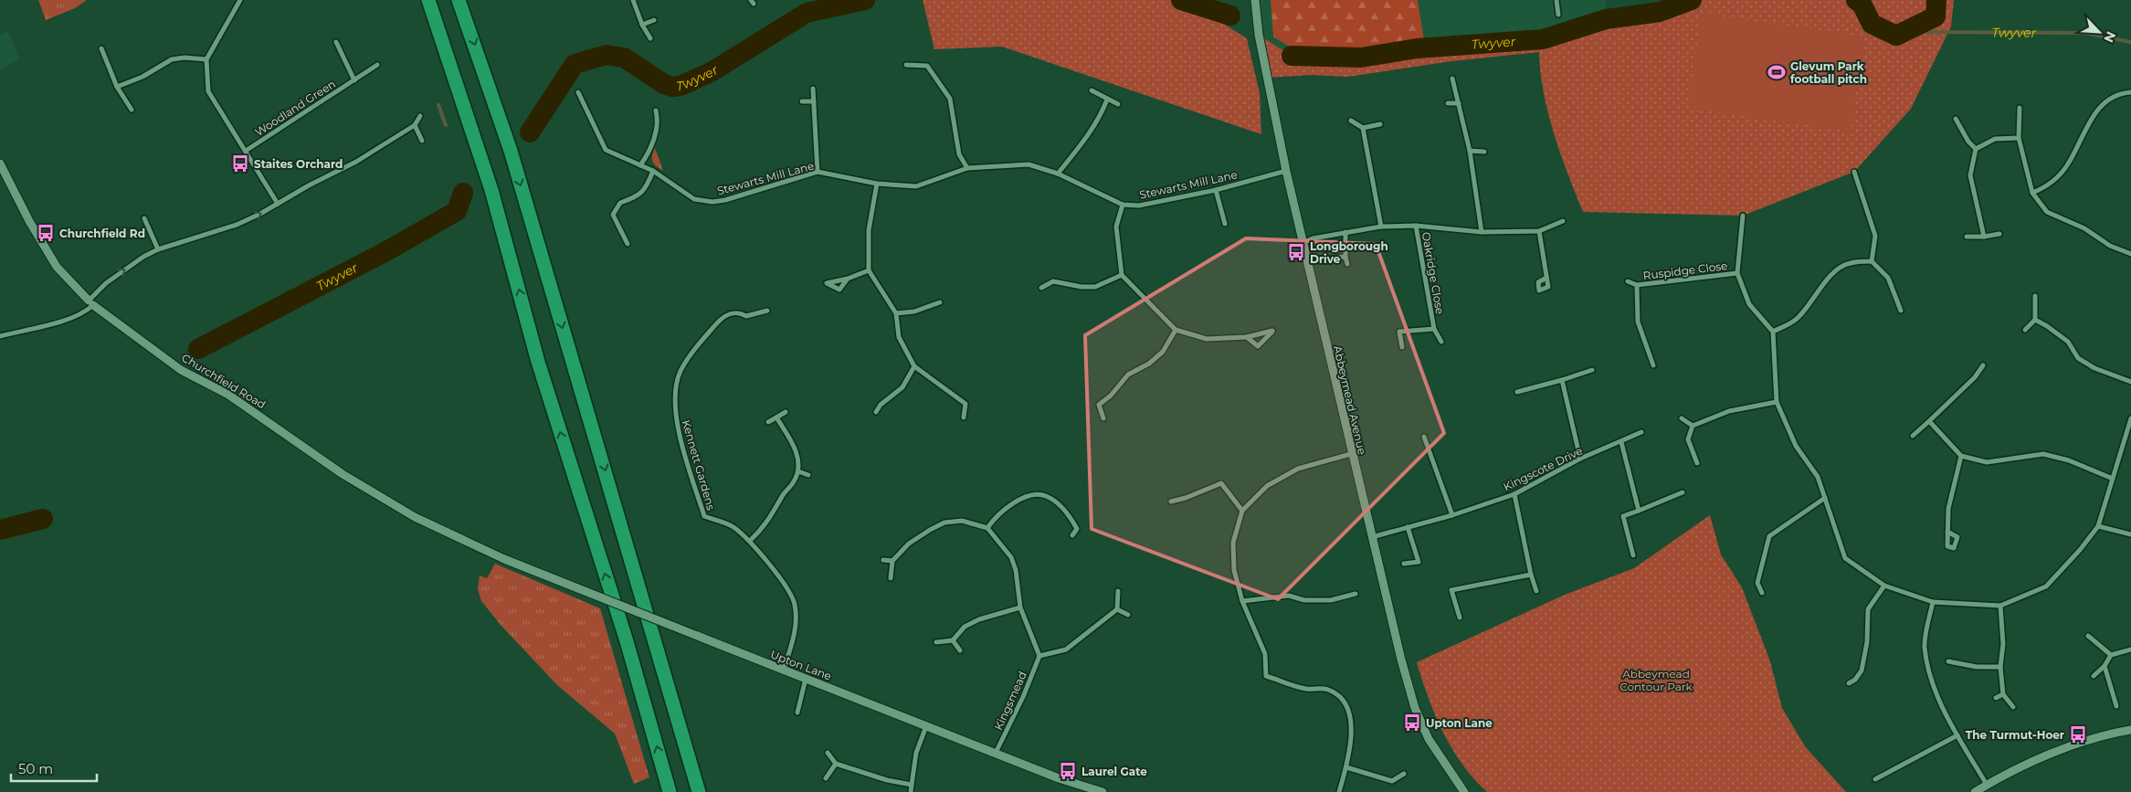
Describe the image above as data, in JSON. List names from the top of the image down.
{
  "streets": {
    "street": [
      "Woodland Green",
      "Stewarts Mill Lane",
      "Ruspidge Close",
      "Oakridge Close",
      "Churchfield Road",
      "Abbeymead Avenue",
      "Kennett Gardens",
      "Kingscote Drive",
      "Upton Lane",
      "Kingsmead"
    ]
  },
  "crossings": [
    ["Stewarts Mill Lane", "Abbeymead Avenue"],
    ["Churchfield Road", "Upton Lane"],
    ["Abbeymead Avenue", "Kingscote Drive"],
    ["Kennett Gardens", "Upton Lane"],
    ["Upton Lane", "Kingsmead"]
  ],
  "water": ["Twyver"],
  "parks": ["Abbeymead Contour Park"],
  "places": {
    "sports": ["Glevum Park football pitch"],
    "bus stop": [
      "Staites Orchard",
      "Churchfield Rd",
      "Longborough Drive",
      "Upton Lane",
      "The Turmut-Hoer",
      "Laurel Gate"
    ]
  },
  "scale_bar": "50 m",
  "north": "bottom right"
}
